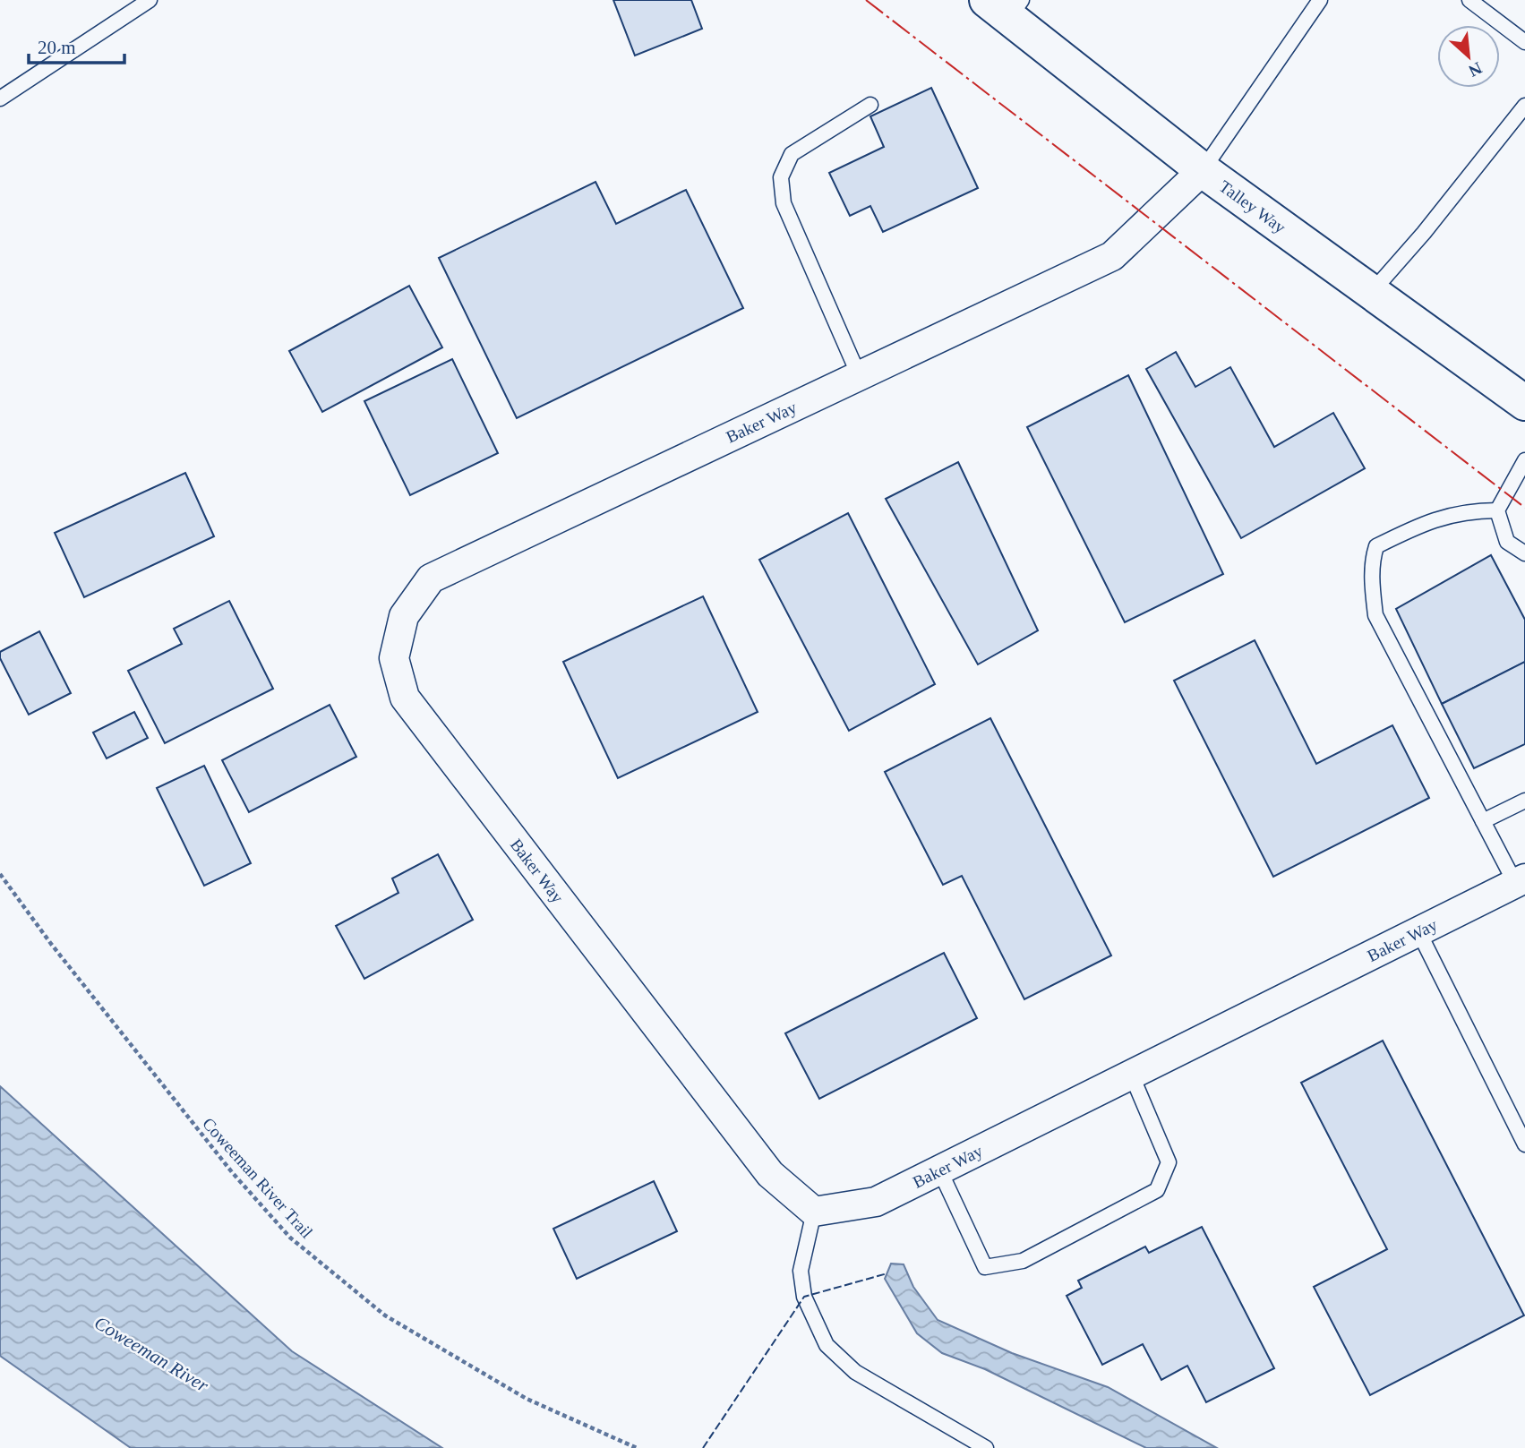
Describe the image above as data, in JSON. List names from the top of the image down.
{
  "streets": {
    "main road": ["Talley Way"],
    "street": ["Baker Way"],
    "path": ["Coweeman River Trail"]
  },
  "crossings": [
    ["Talley Way", "Baker Way"]
  ],
  "water": ["Coweeman River"],
  "scale_bar": "20 m",
  "north": "bottom right"
}
